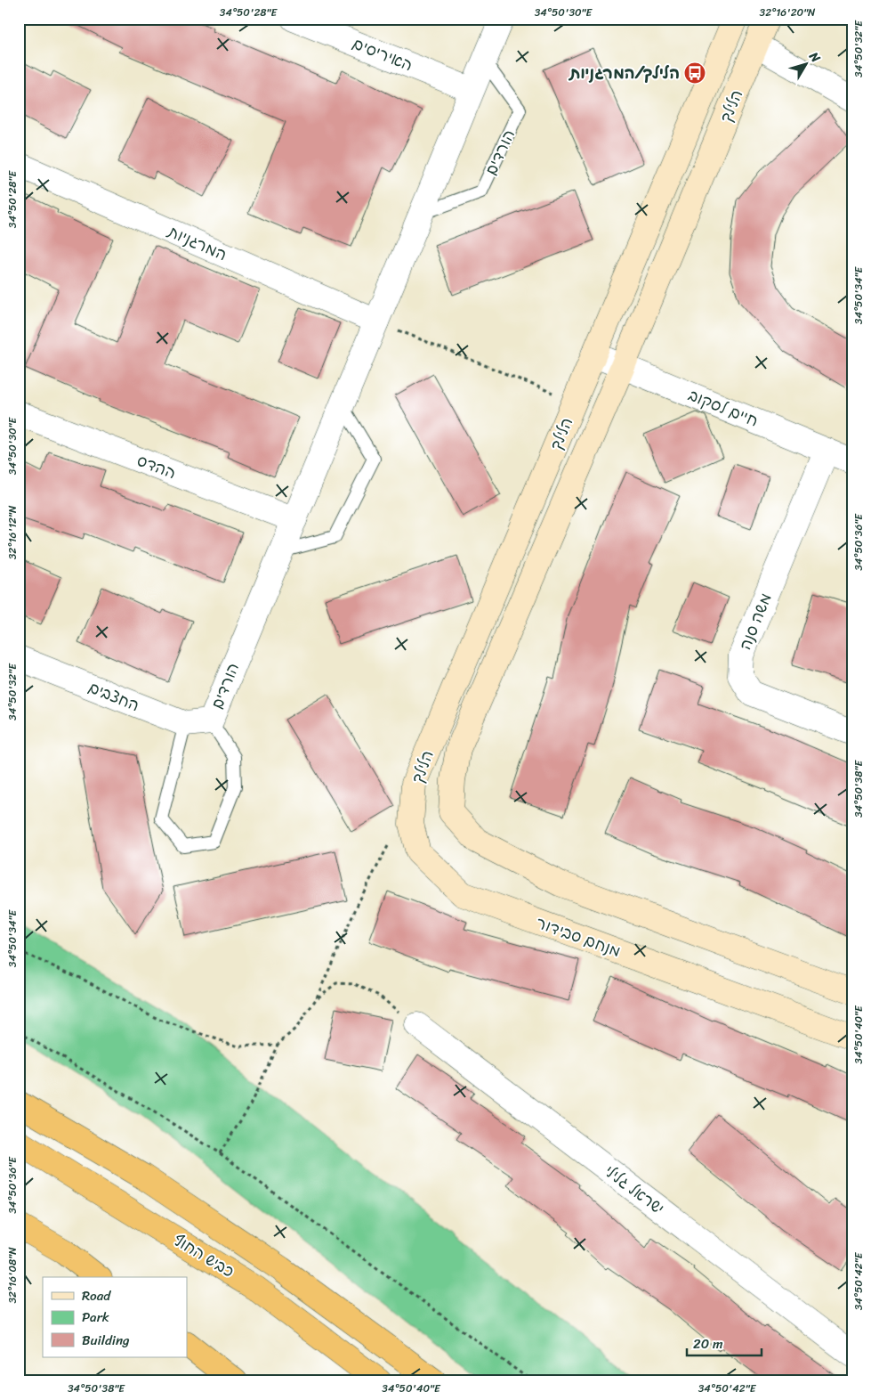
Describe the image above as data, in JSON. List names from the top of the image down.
{
  "streets": {
    "highway": ["כביש החוף"],
    "street": [
      "האיריסים",
      "הלילך",
      "הורדים",
      "המרגניות",
      "חיים לסקוב",
      "ההדס",
      "משה סנה",
      "החצבים",
      "מנחם סבידור",
      "ישראל גלילי"
    ]
  },
  "crossings": [
    ["האיריסים", "הורדים"],
    ["הלילך", "חיים לסקוב"],
    ["הלילך", "מנחם סבידור"],
    ["הורדים", "המרגניות"],
    ["הורדים", "ההדס"],
    ["הורדים", "החצבים"],
    ["חיים לסקוב", "משה סנה"]
  ],
  "places": {
    "bus stop": ["הלילך/המרגניות"]
  },
  "legend": ["Road", "Park", "Building"],
  "scale_bar": "20 m",
  "north": "top right",
  "coordinates": [
    "34°50'28\"E",
    "34°50'30\"E",
    "32°16'20\"N",
    "34°50'32\"E",
    "34°50'34\"E",
    "32°16'12\"N",
    "34°50'36\"E",
    "34°50'38\"E",
    "34°50'40\"E",
    "32°16'08\"N",
    "34°50'42\"E"
  ]
}
